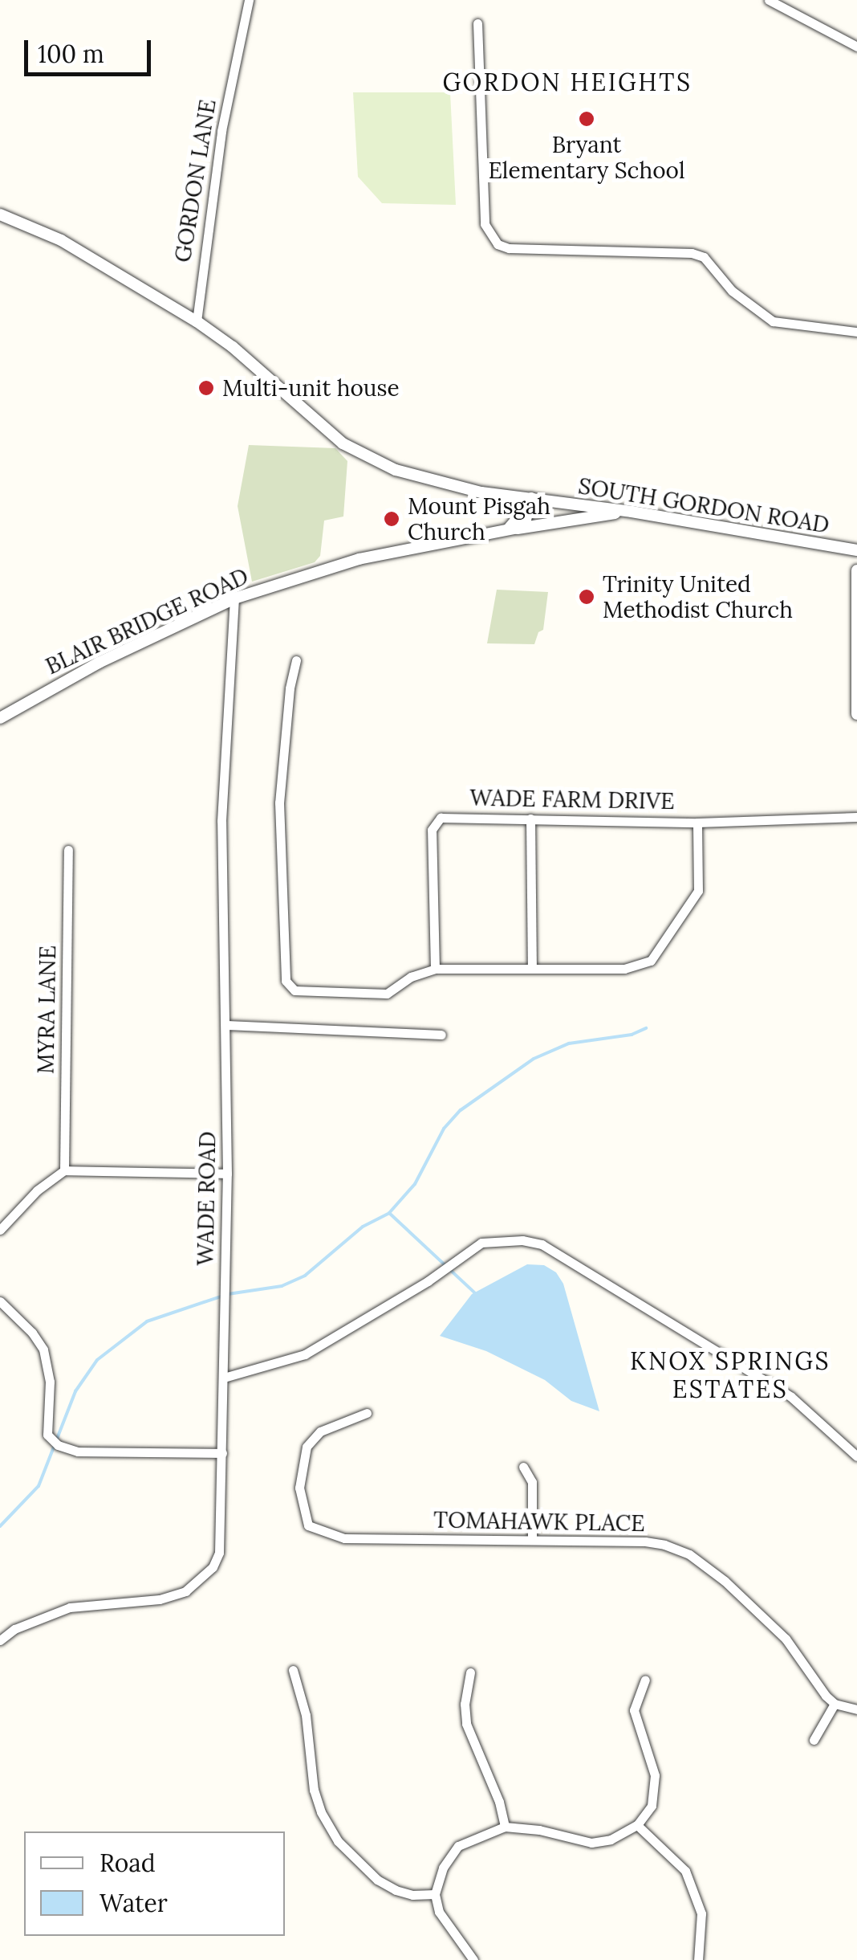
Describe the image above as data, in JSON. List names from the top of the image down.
{
  "streets": {
    "street": [
      "GORDON LANE",
      "SOUTH GORDON ROAD",
      "BLAIR BRIDGE ROAD",
      "WADE FARM DRIVE",
      "MYRA LANE",
      "WADE ROAD",
      "TOMAHAWK PLACE"
    ]
  },
  "crossings": [
    ["GORDON LANE", "SOUTH GORDON ROAD"],
    ["SOUTH GORDON ROAD", "BLAIR BRIDGE ROAD"],
    ["BLAIR BRIDGE ROAD", "WADE ROAD"]
  ],
  "districts": ["GORDON HEIGHTS", "KNOX SPRINGS ESTATES"],
  "places": [
    "Bryant Elementary School",
    "Multi-unit house",
    "Mount Pisgah Church",
    "Trinity United Methodist Church"
  ],
  "legend": ["Road", "Water"],
  "scale_bar": "100 m"
}
